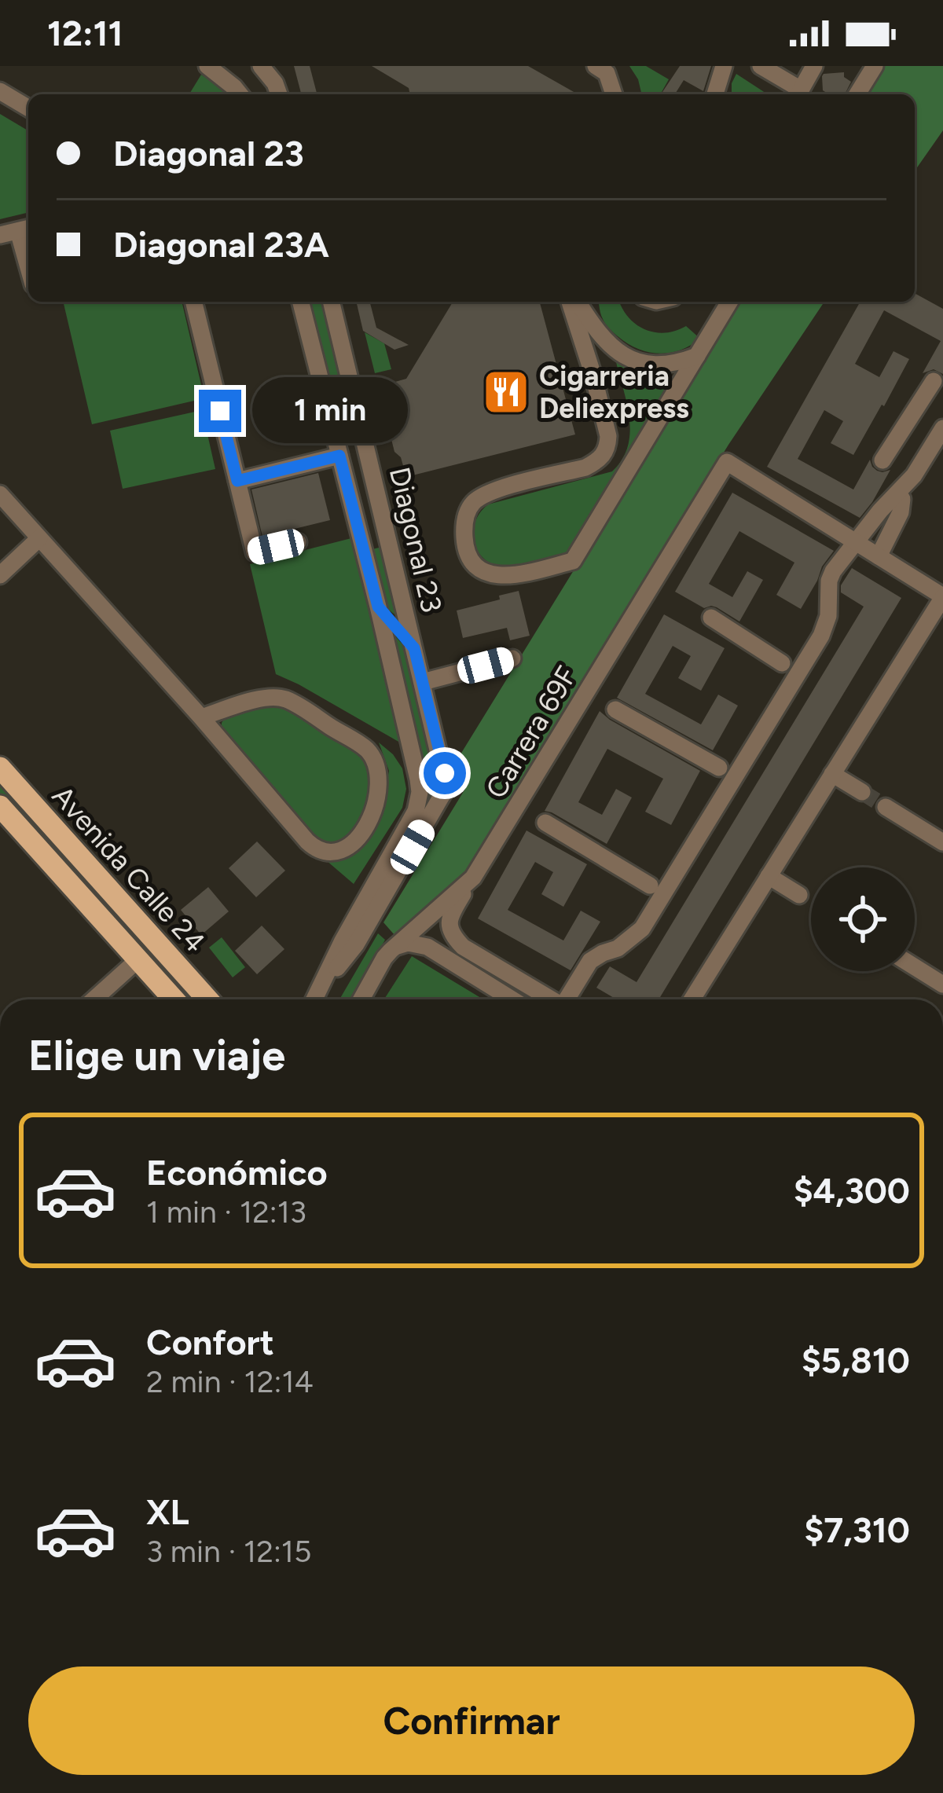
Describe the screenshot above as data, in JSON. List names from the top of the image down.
{
  "streets": {
    "main road": ["Avenida Calle 24"],
    "street": ["Diagonal 23", "Carrera 69F"]
  },
  "places": {
    "restaurant": ["Cigarreria Deliexpress"]
  },
  "page": {
    "status": "12:11",
    "banner": ["Diagonal 23", "Diagonal 23A"],
    "bubble": "1 min",
    "heading": "Elige un viaje",
    "list": [
      {
        "name": "Económico",
        "note": "1 min · 12:13",
        "value": "$4,300"
      },
      {
        "name": "Confort",
        "note": "2 min · 12:14",
        "value": "$5,810"
      },
      {
        "name": "XL",
        "note": "3 min · 12:15",
        "value": "$7,310"
      }
    ],
    "buttons": "Confirmar"
  }
}
